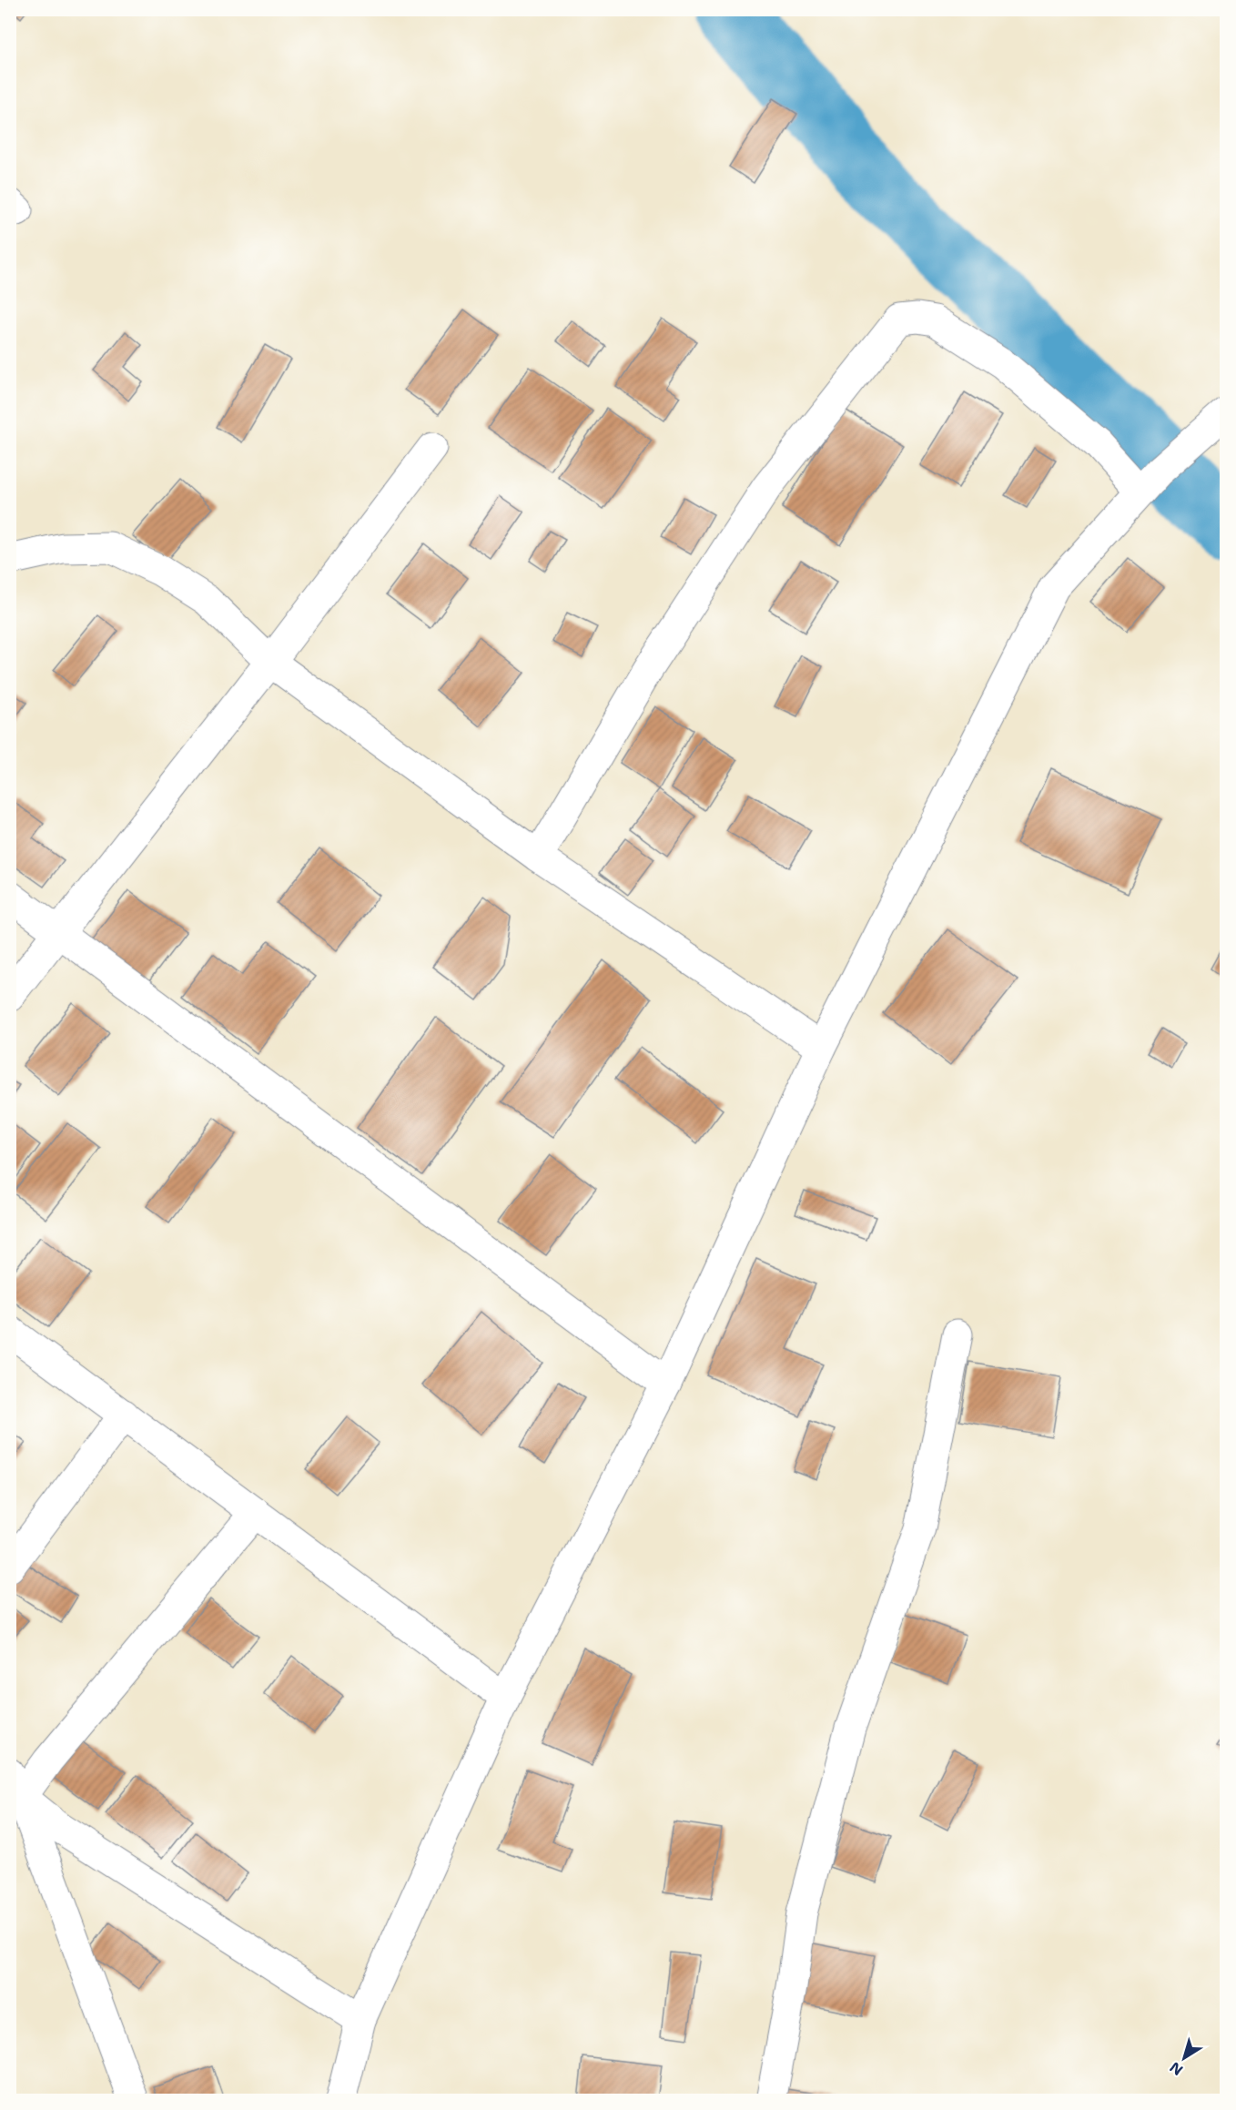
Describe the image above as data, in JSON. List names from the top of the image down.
{
  "north": "bottom left"
}
